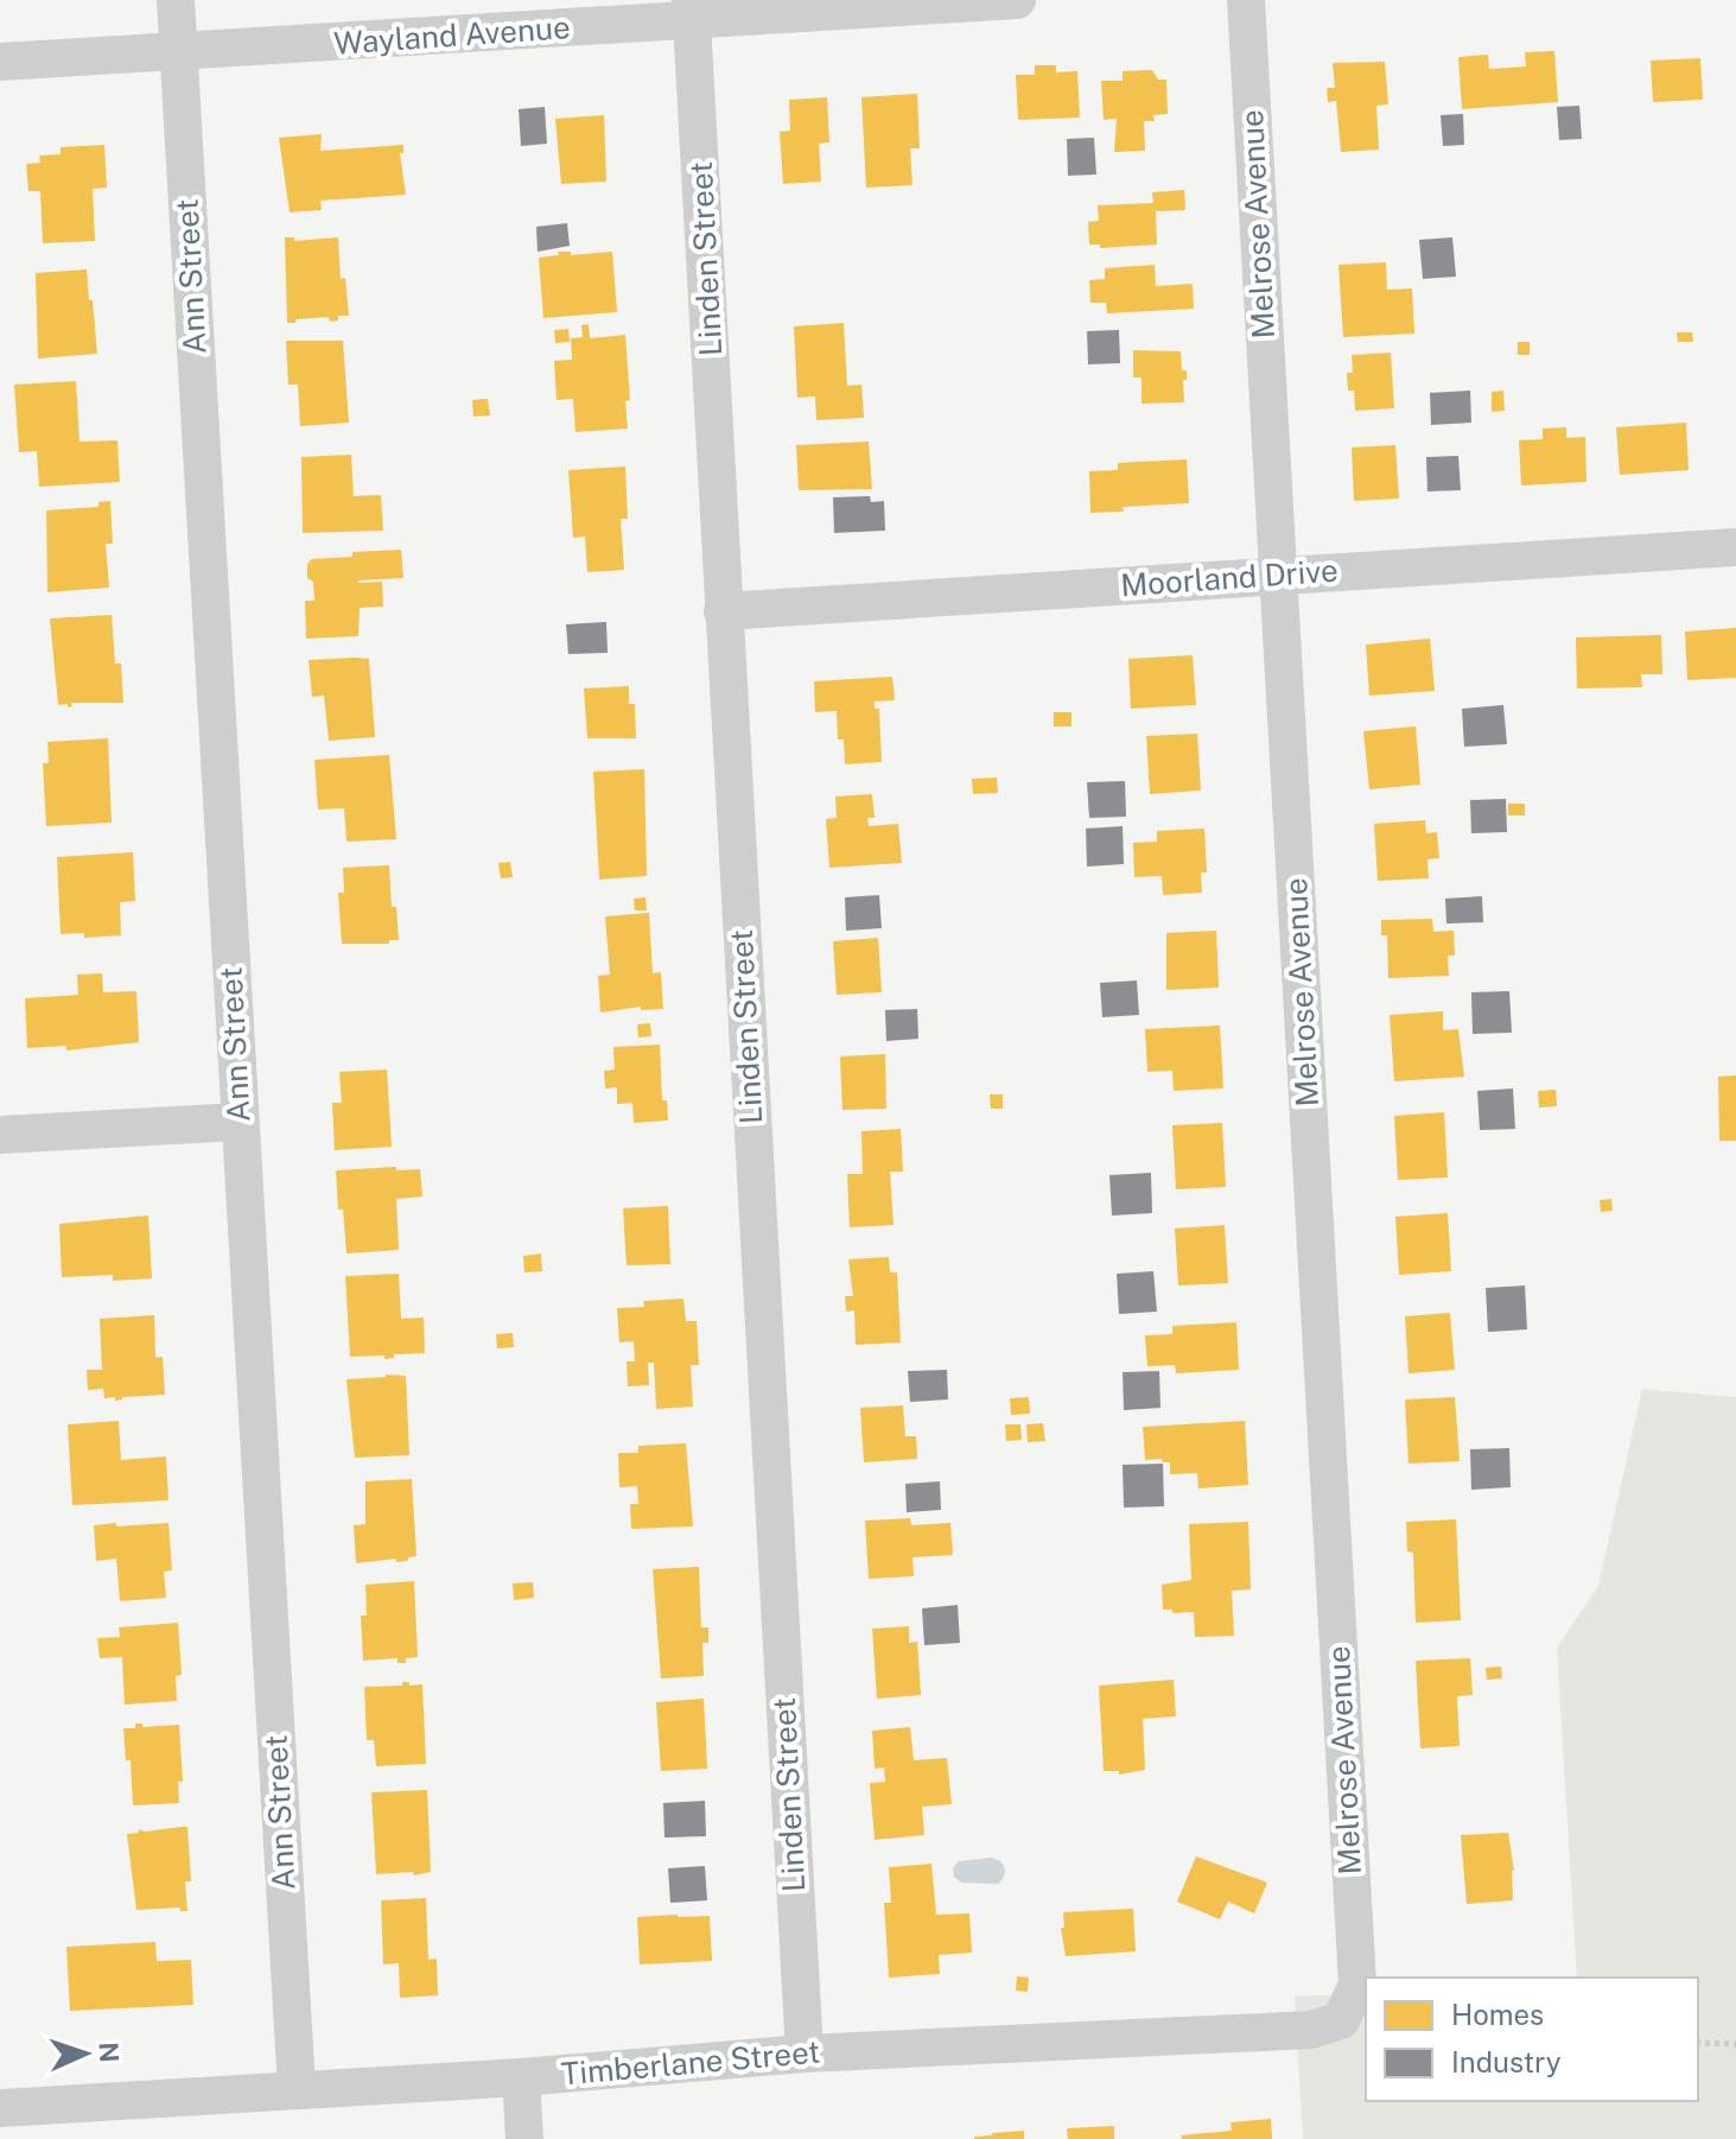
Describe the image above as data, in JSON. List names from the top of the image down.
{
  "streets": {
    "street": [
      "Wayland Avenue",
      "Melrose Avenue",
      "Linden Street",
      "Ann Street",
      "Moorland Drive",
      "Timberlane Street"
    ]
  },
  "crossings": [
    ["Wayland Avenue", "Linden Street"],
    ["Wayland Avenue", "Ann Street"],
    ["Melrose Avenue", "Moorland Drive"],
    ["Melrose Avenue", "Timberlane Street"],
    ["Linden Street", "Moorland Drive"],
    ["Linden Street", "Timberlane Street"],
    ["Ann Street", "Timberlane Street"]
  ],
  "legend": ["Homes", "Industry"],
  "north": "right"
}
